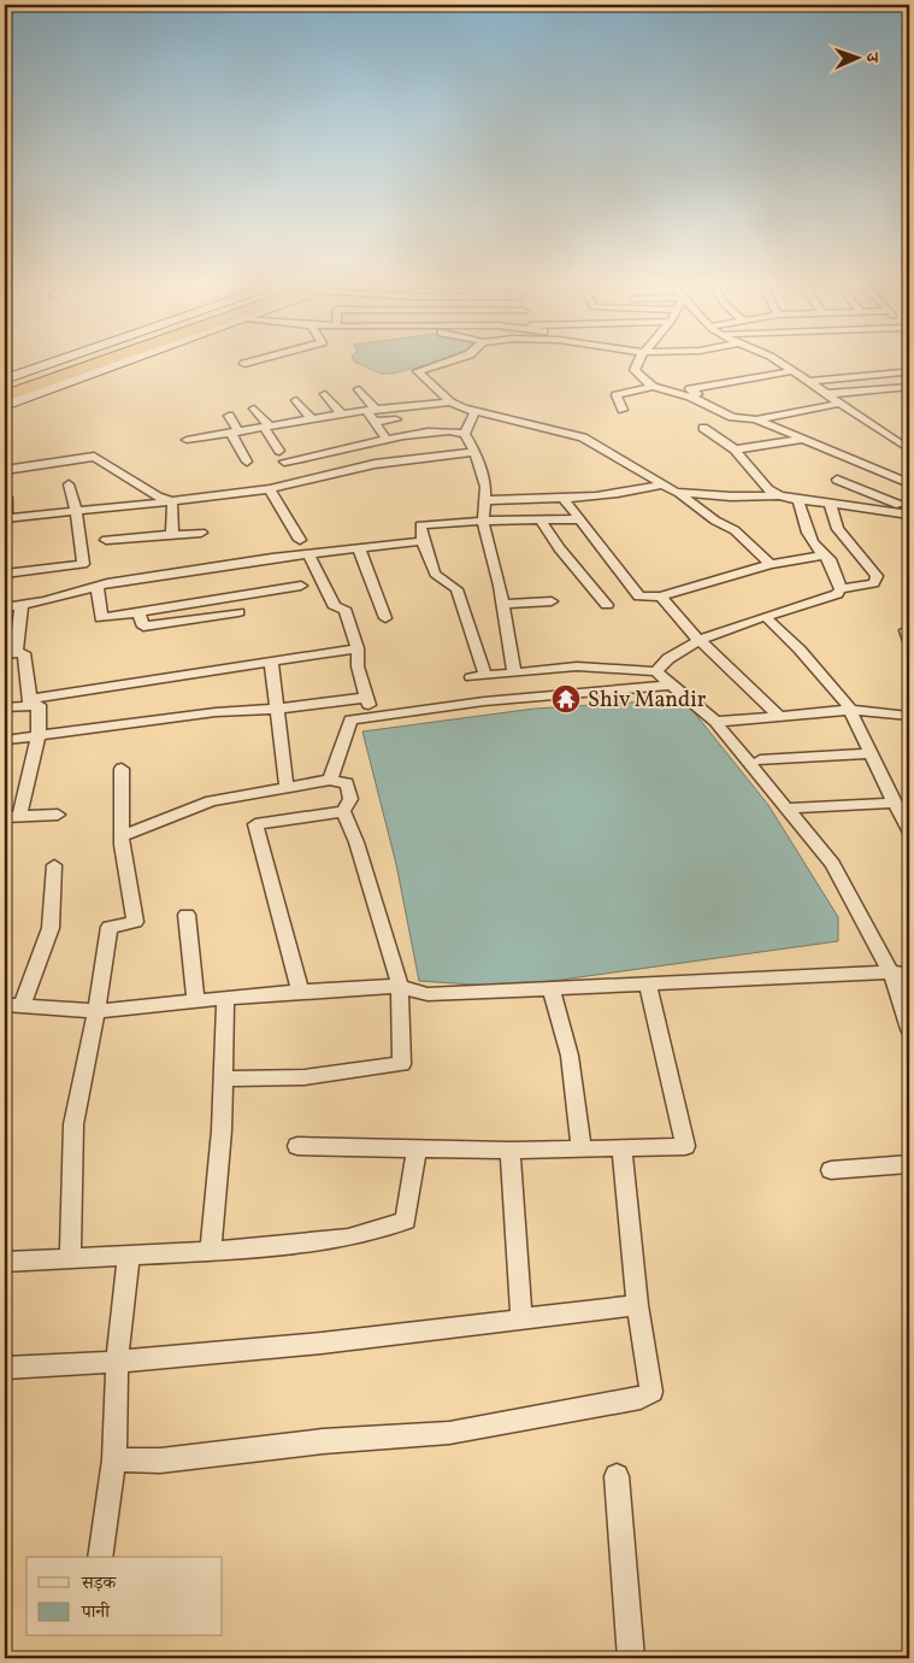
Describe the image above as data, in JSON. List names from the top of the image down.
{
  "places": {
    "temple": ["Shiv Mandir"]
  },
  "legend": ["सड़क", "पानी"],
  "north": "right"
}
